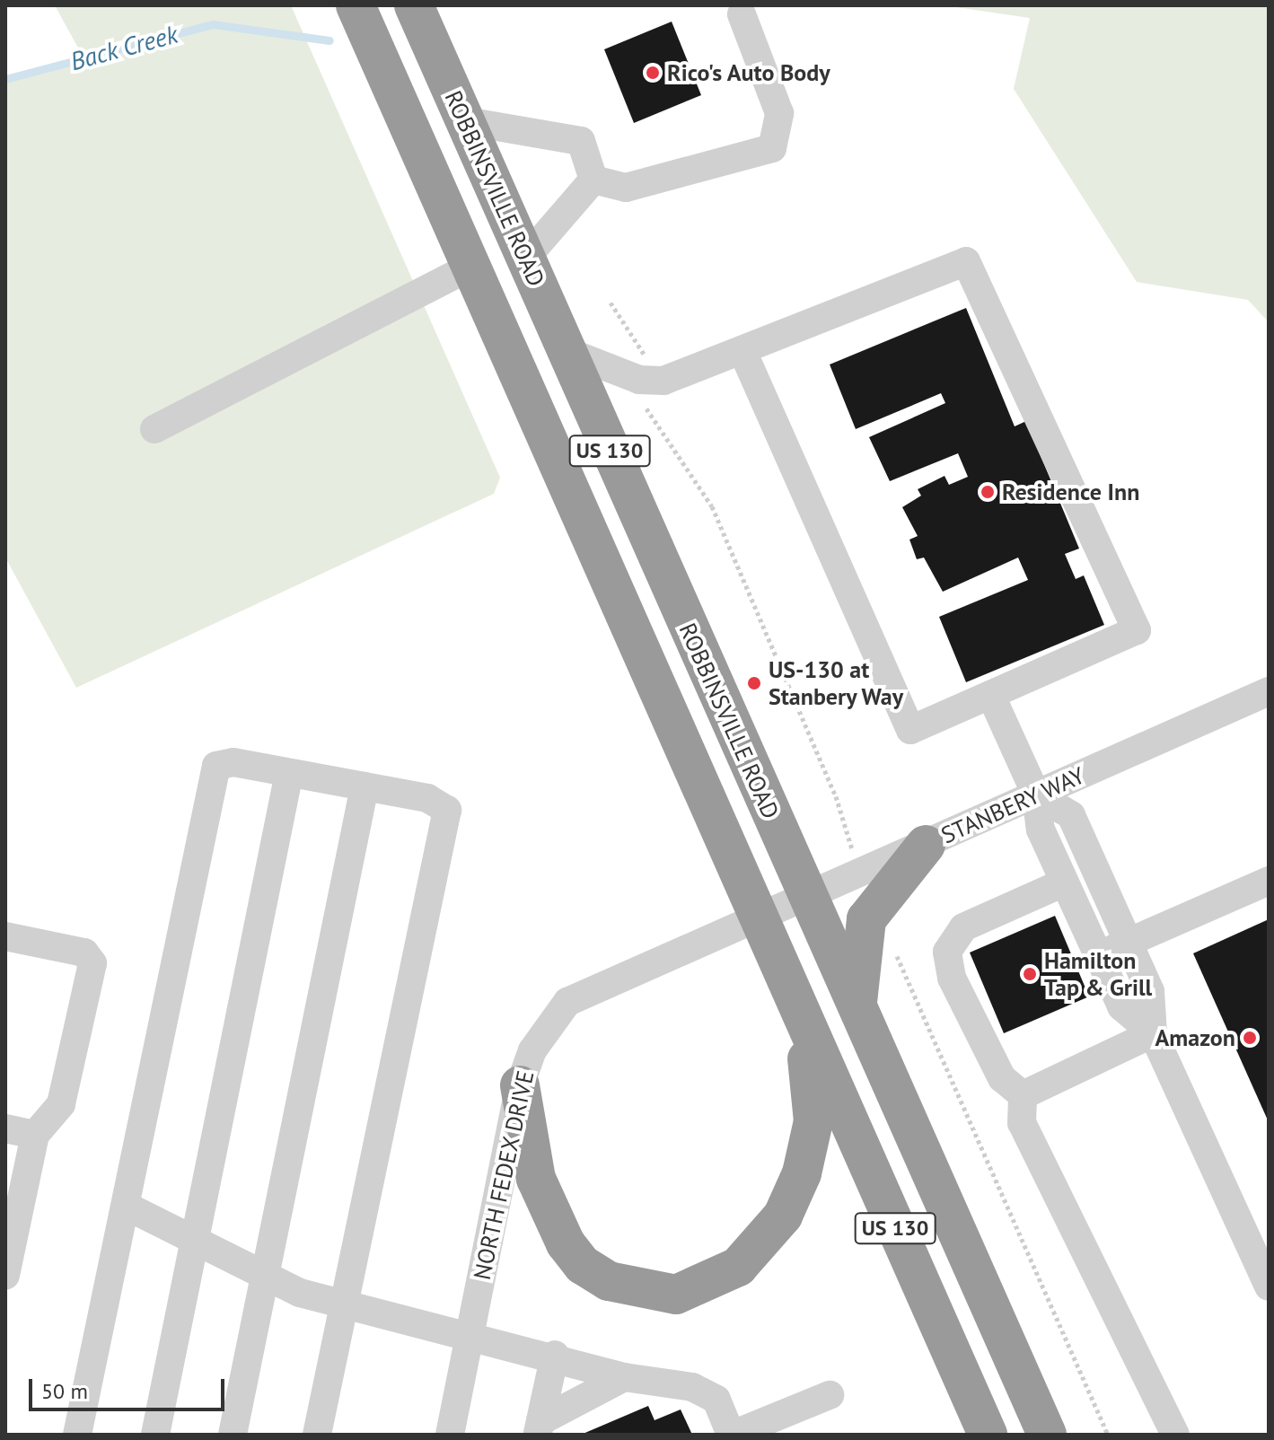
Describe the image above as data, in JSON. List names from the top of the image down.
{
  "streets": {
    "highway": ["ROBBINSVILLE ROAD", "US 130"],
    "street": ["STANBERY WAY", "NORTH FEDEX DRIVE"]
  },
  "crossings": [
    ["ROBBINSVILLE ROAD", "STANBERY WAY"],
    ["US 130", "STANBERY WAY"],
    ["US 130", "NORTH FEDEX DRIVE"],
    ["STANBERY WAY", "NORTH FEDEX DRIVE"]
  ],
  "water": ["Back Creek"],
  "places": [
    "Rico's Auto Body",
    "Residence Inn",
    "US-130 at Stanbery Way",
    "Hamilton Tap & Grill",
    "Amazon"
  ],
  "scale_bar": "50 m"
}
